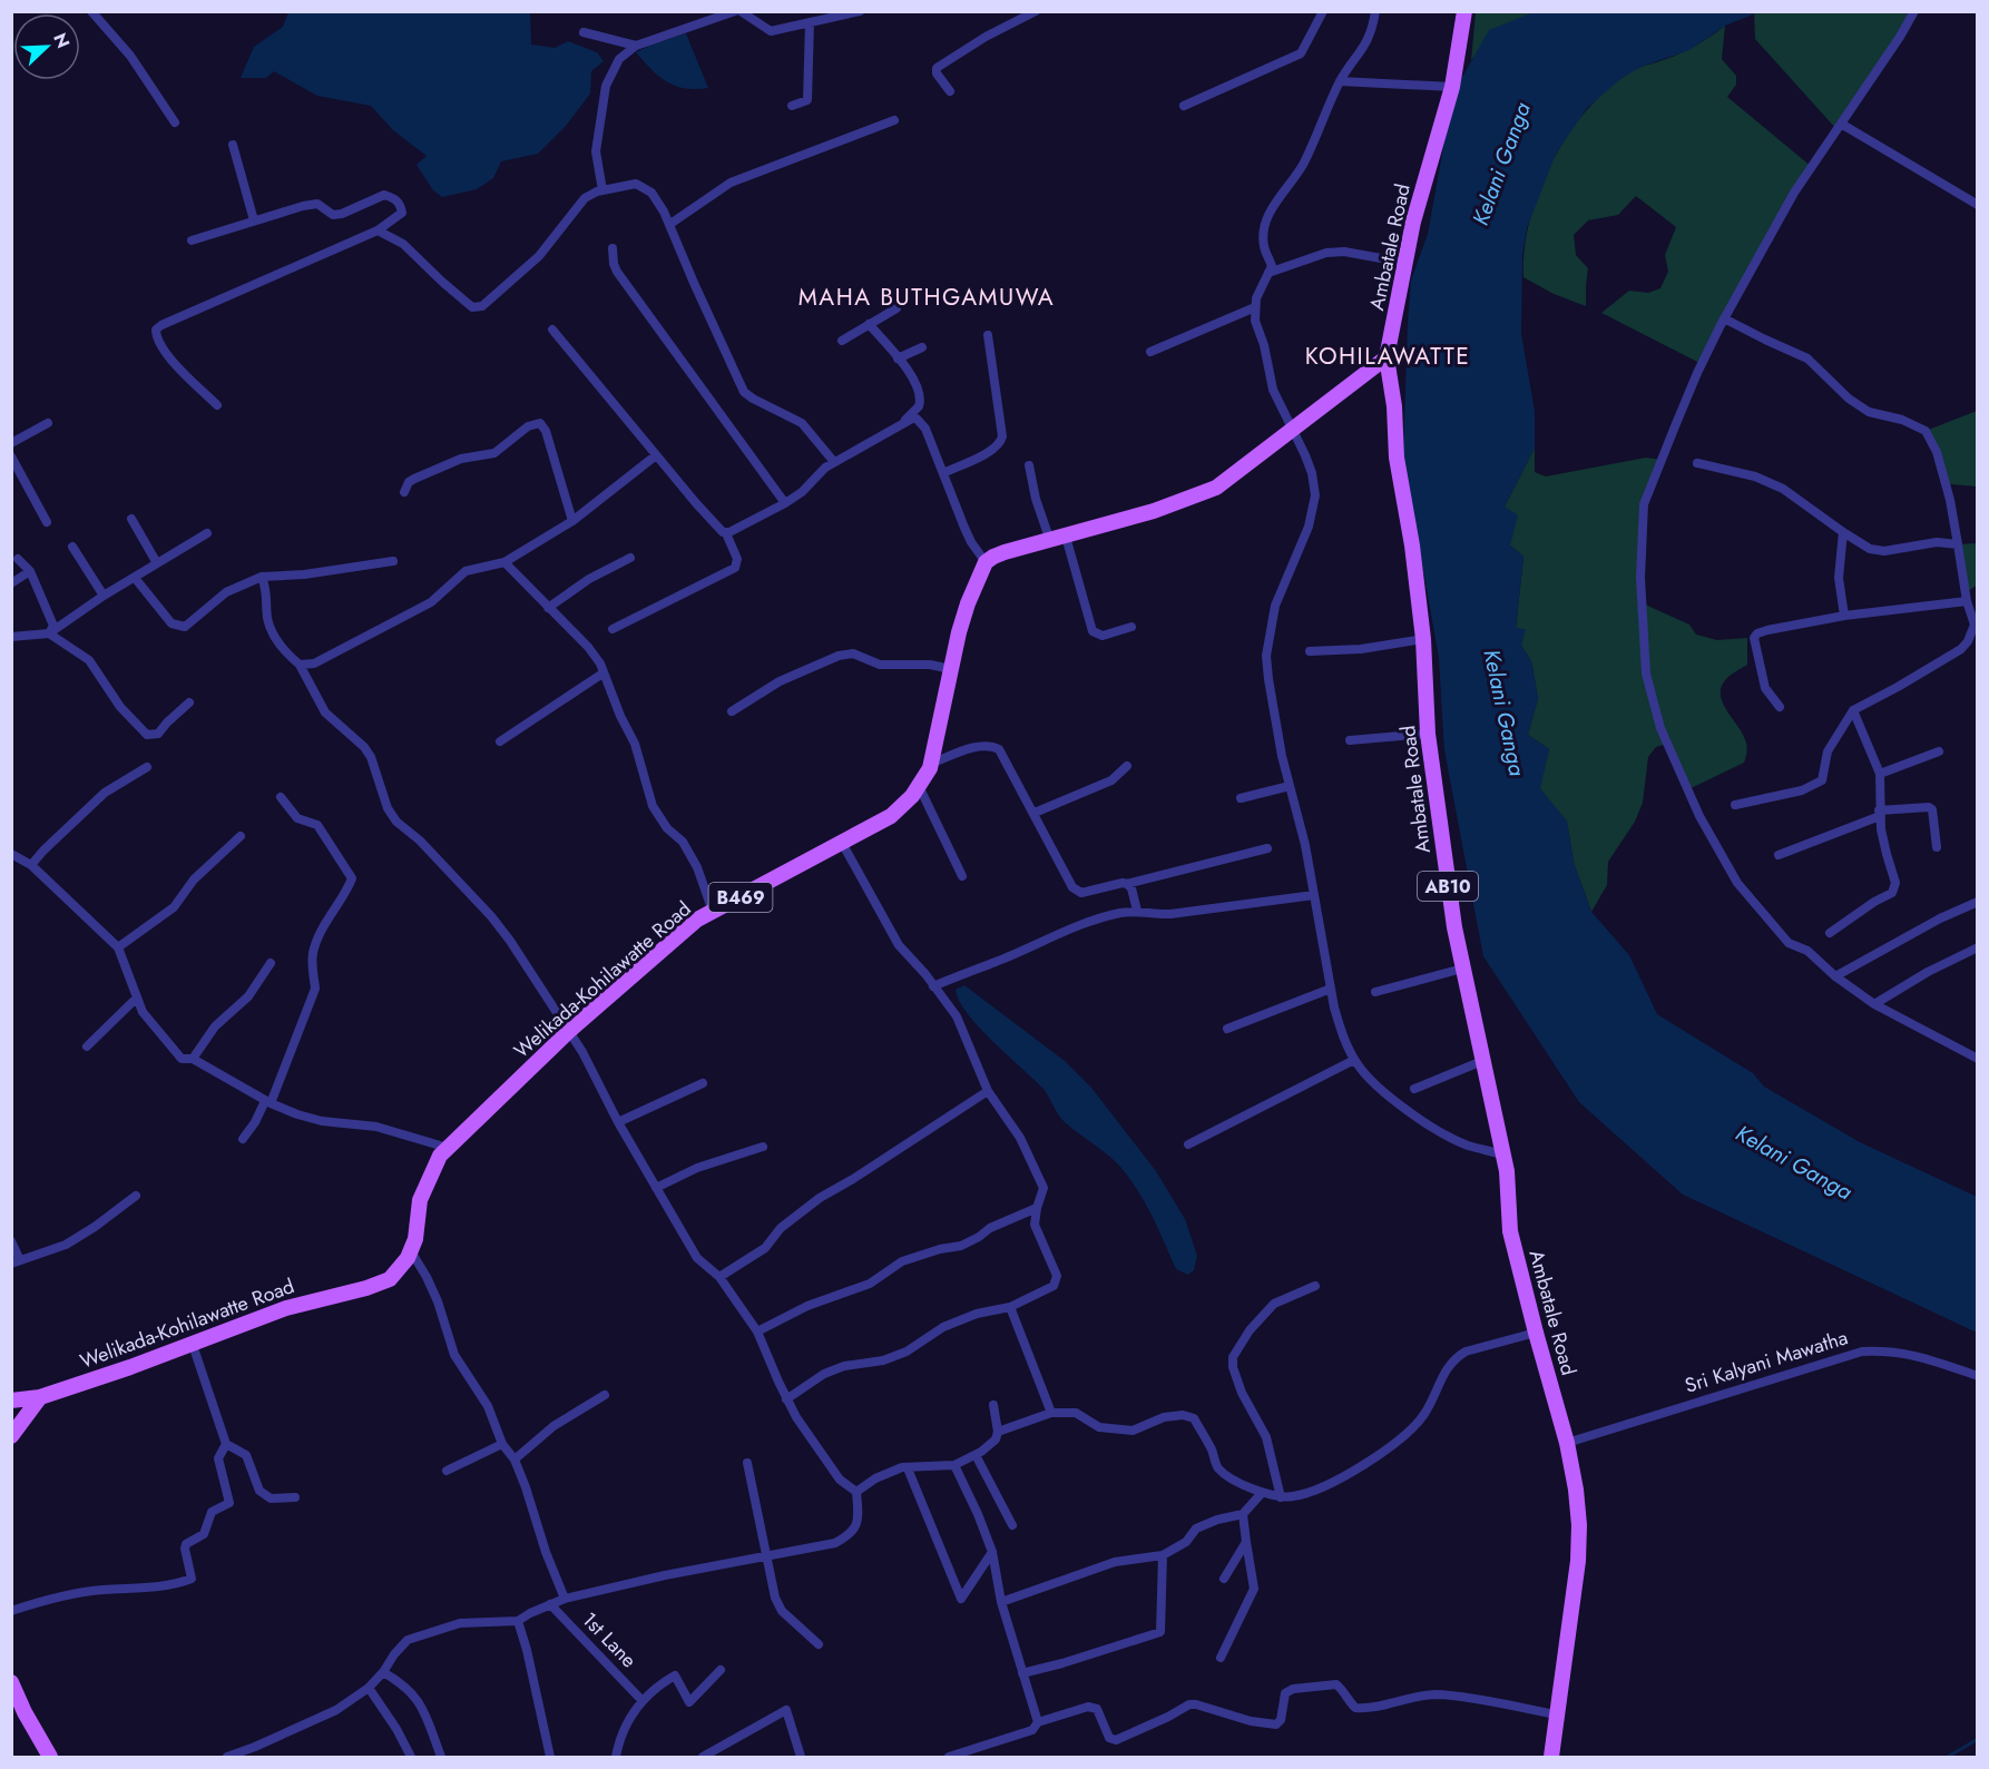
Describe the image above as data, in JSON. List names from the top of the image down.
{
  "streets": {
    "main road": [
      "Ambatale Road",
      "AB10",
      "B469",
      "Welikada-Kohilawatte Road"
    ],
    "street": ["Sri Kalyani Mawatha", "1st Lane"]
  },
  "crossings": [
    ["Ambatale Road", "Sri Kalyani Mawatha"]
  ],
  "districts": ["MAHA BUTHGAMUWA", "KOHILAWATTE"],
  "water": ["Kelani Ganga"],
  "north": "top right"
}
